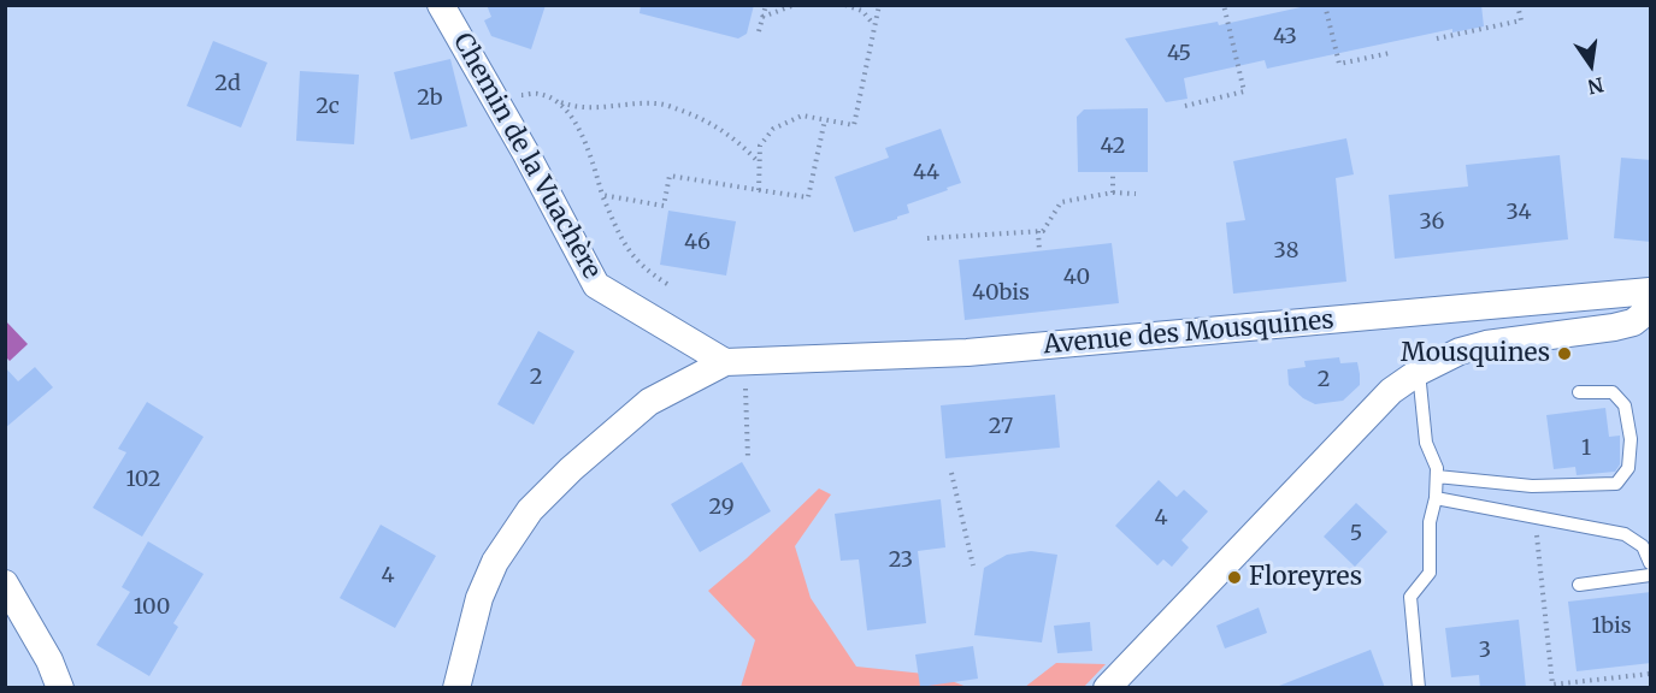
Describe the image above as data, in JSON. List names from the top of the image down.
{
  "streets": {
    "street": ["Chemin de la Vuachère", "Avenue des Mousquines"]
  },
  "crossings": [
    ["Chemin de la Vuachère", "Avenue des Mousquines"]
  ],
  "places": ["Mousquines", "Floreyres"],
  "house_numbers": [
    "43",
    "45",
    "2d",
    "2b",
    "2c",
    "42",
    "44",
    "34",
    "36",
    "46",
    "38",
    "40",
    "40bis",
    "2",
    "2",
    "27",
    "1",
    "102",
    "29",
    "4",
    "5",
    "23",
    "4",
    "100",
    "1bis",
    "3"
  ],
  "north": "bottom"
}
